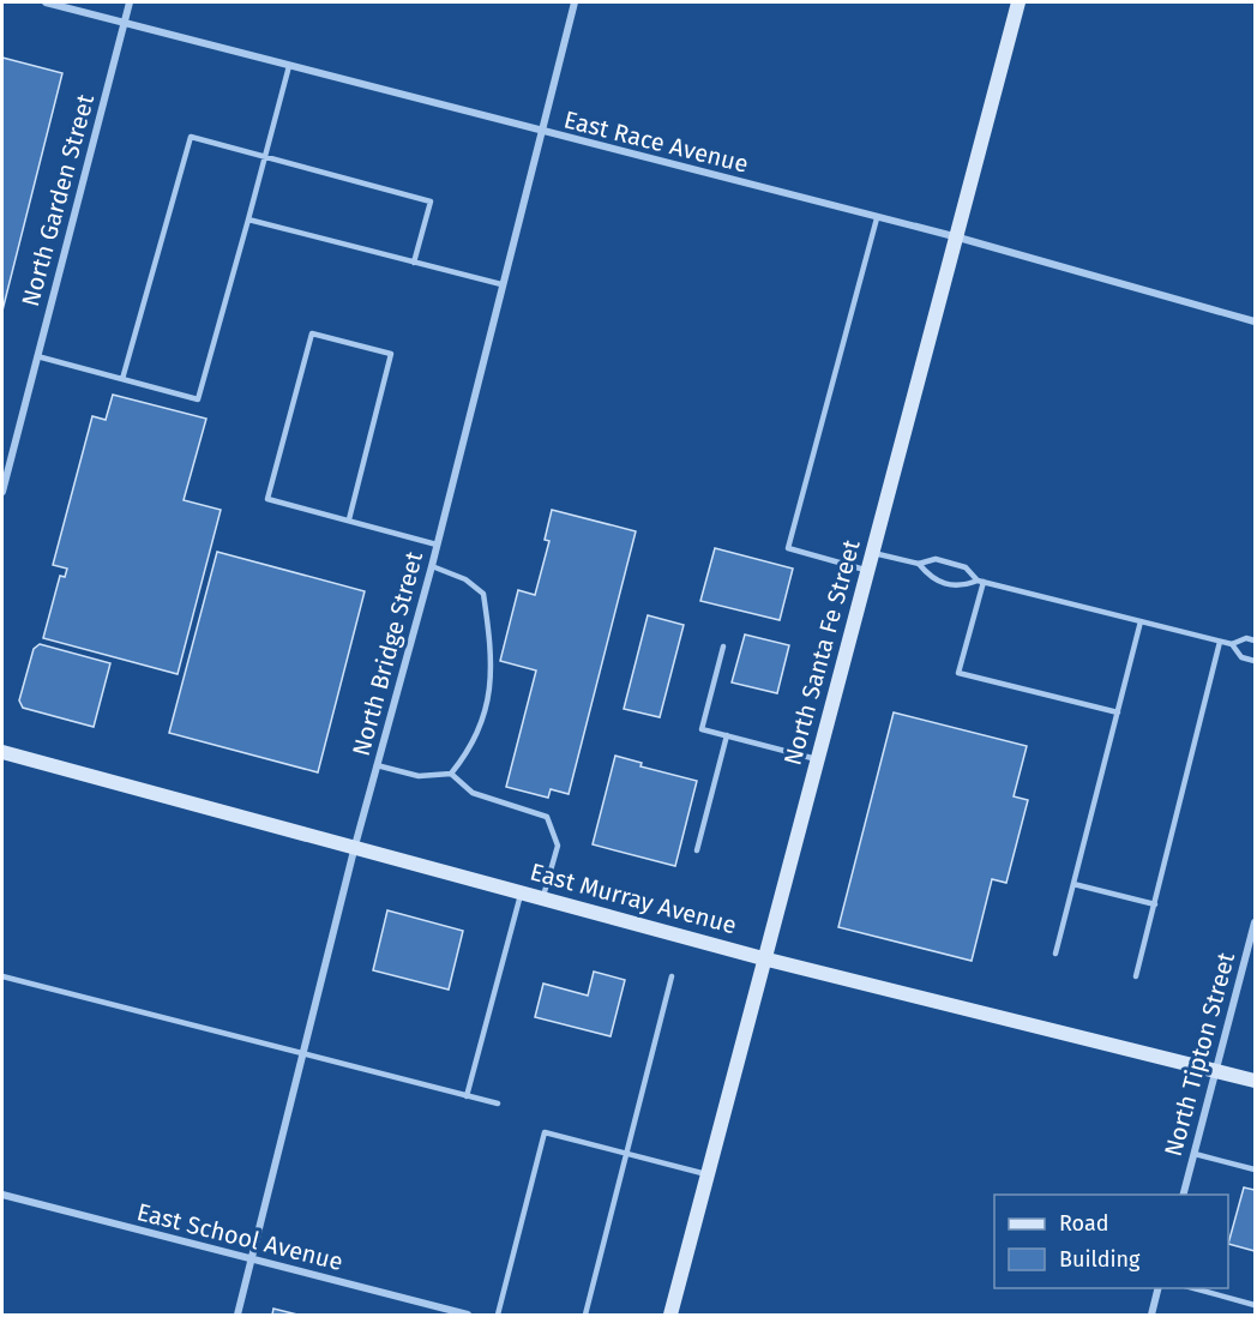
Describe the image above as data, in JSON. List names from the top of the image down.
{
  "streets": {
    "street": [
      "East Race Avenue",
      "North Garden Street",
      "North Santa Fe Street",
      "North Bridge Street",
      "East Murray Avenue",
      "North Tipton Street",
      "East School Avenue"
    ]
  },
  "crossings": [
    ["East Race Avenue", "North Garden Street"],
    ["East Race Avenue", "North Santa Fe Street"],
    ["East Race Avenue", "North Bridge Street"],
    ["North Santa Fe Street", "East Murray Avenue"],
    ["North Bridge Street", "East Murray Avenue"],
    ["North Bridge Street", "East School Avenue"],
    ["East Murray Avenue", "North Tipton Street"]
  ],
  "legend": ["Road", "Building"]
}
